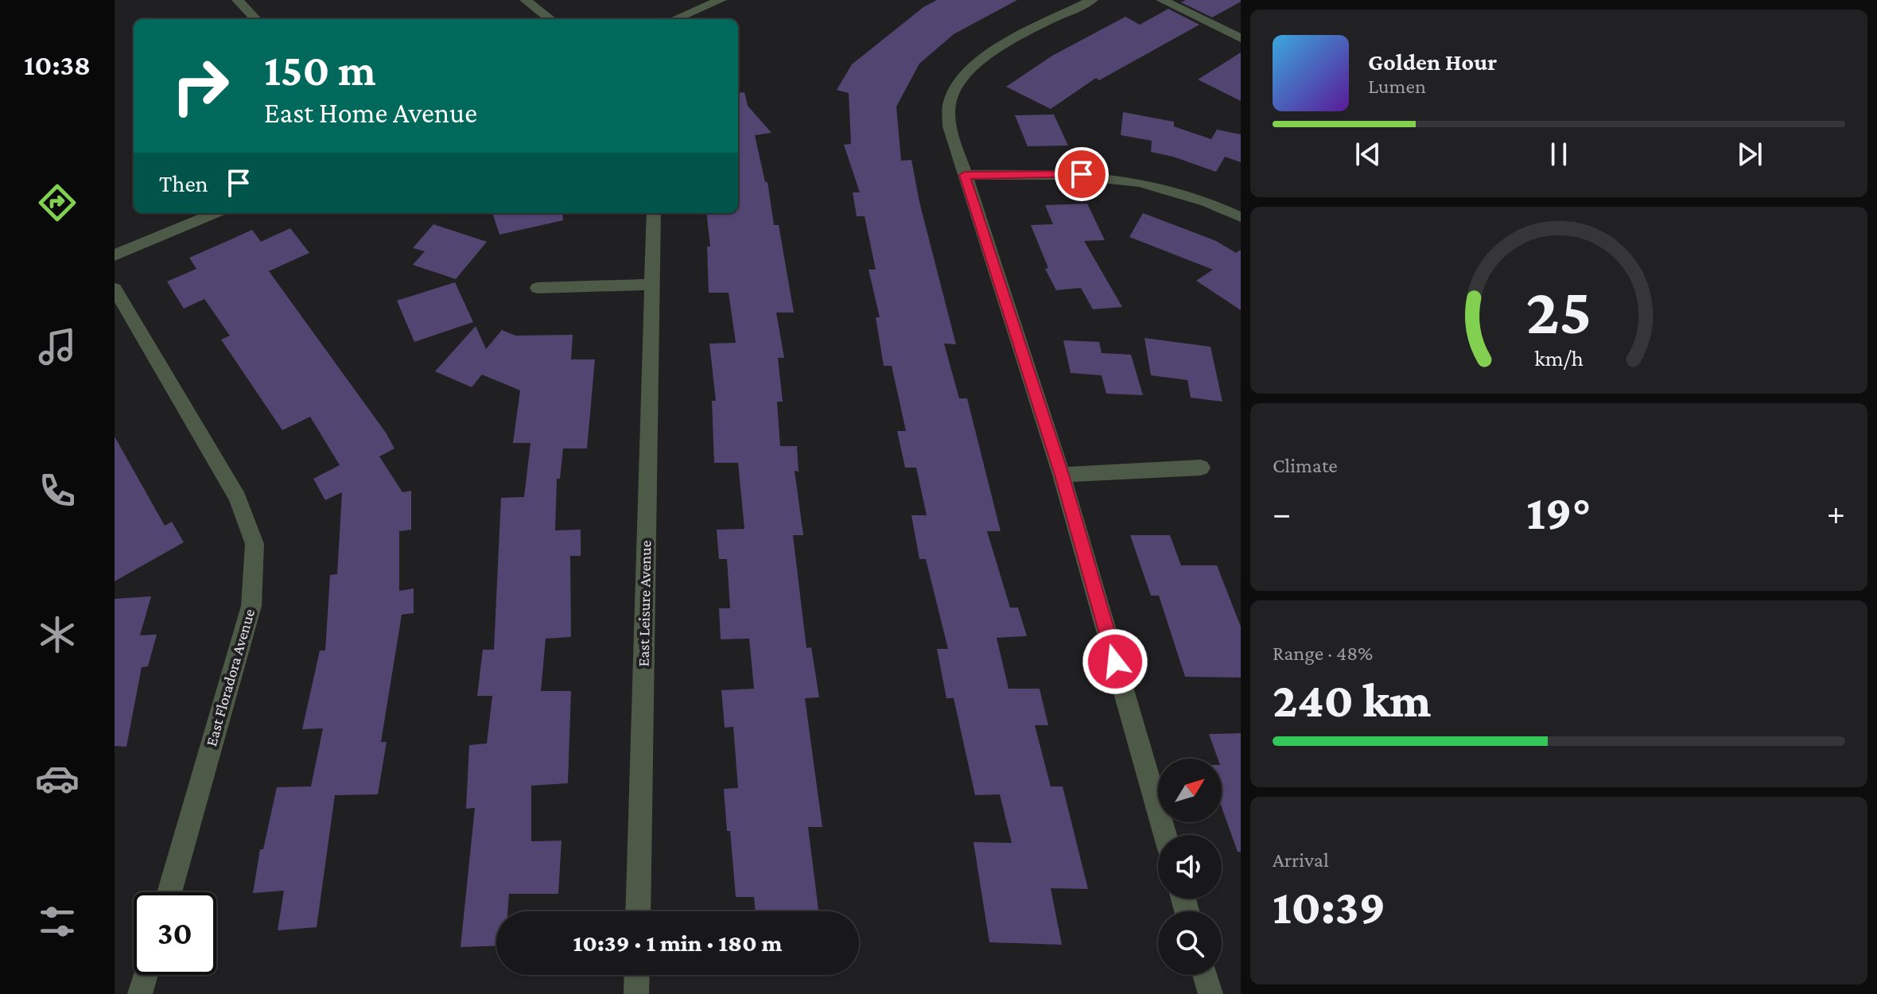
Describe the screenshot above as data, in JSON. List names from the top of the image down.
{
  "streets": {
    "street": ["East Leisure Avenue", "East Floradora Avenue"]
  },
  "north": "top right",
  "page": {
    "tabs": "10:38",
    "turn": ["150 m", "East Home Avenue"],
    "song": ["Golden Hour", "Lumen"],
    "then": "Then",
    "tile": [
      "Climate",
      ["Range · 48%", "240 km"],
      ["Arrival", "10:39"]
    ],
    "heat": ["−", "19°", "+"],
    "limit": "30",
    "trip": "10:39 · 1 min · 180 m",
    "gauge": ["25", "km/h"]
  }
}
